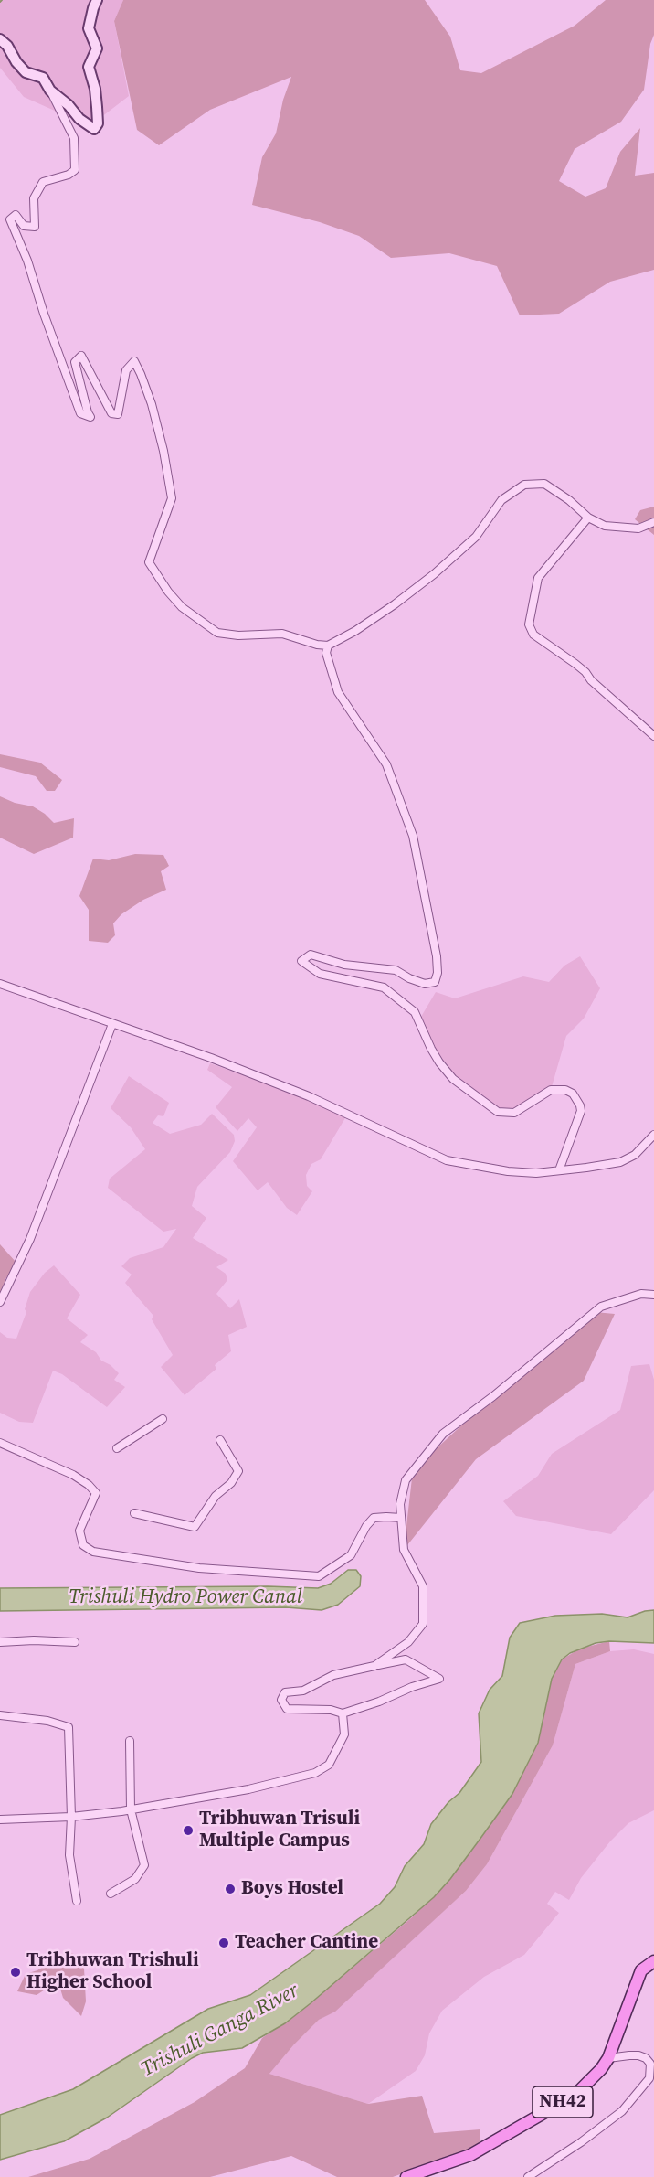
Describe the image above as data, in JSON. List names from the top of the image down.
{
  "streets": {
    "main road": ["NH42"]
  },
  "water": ["Trishuli Hydro Power Canal", "Trishuli Ganga River"],
  "places": [
    "Tribhuwan Trisuli Multiple Campus",
    "Boys Hostel",
    "Teacher Cantine",
    "Tribhuwan Trishuli Higher School"
  ]
}
